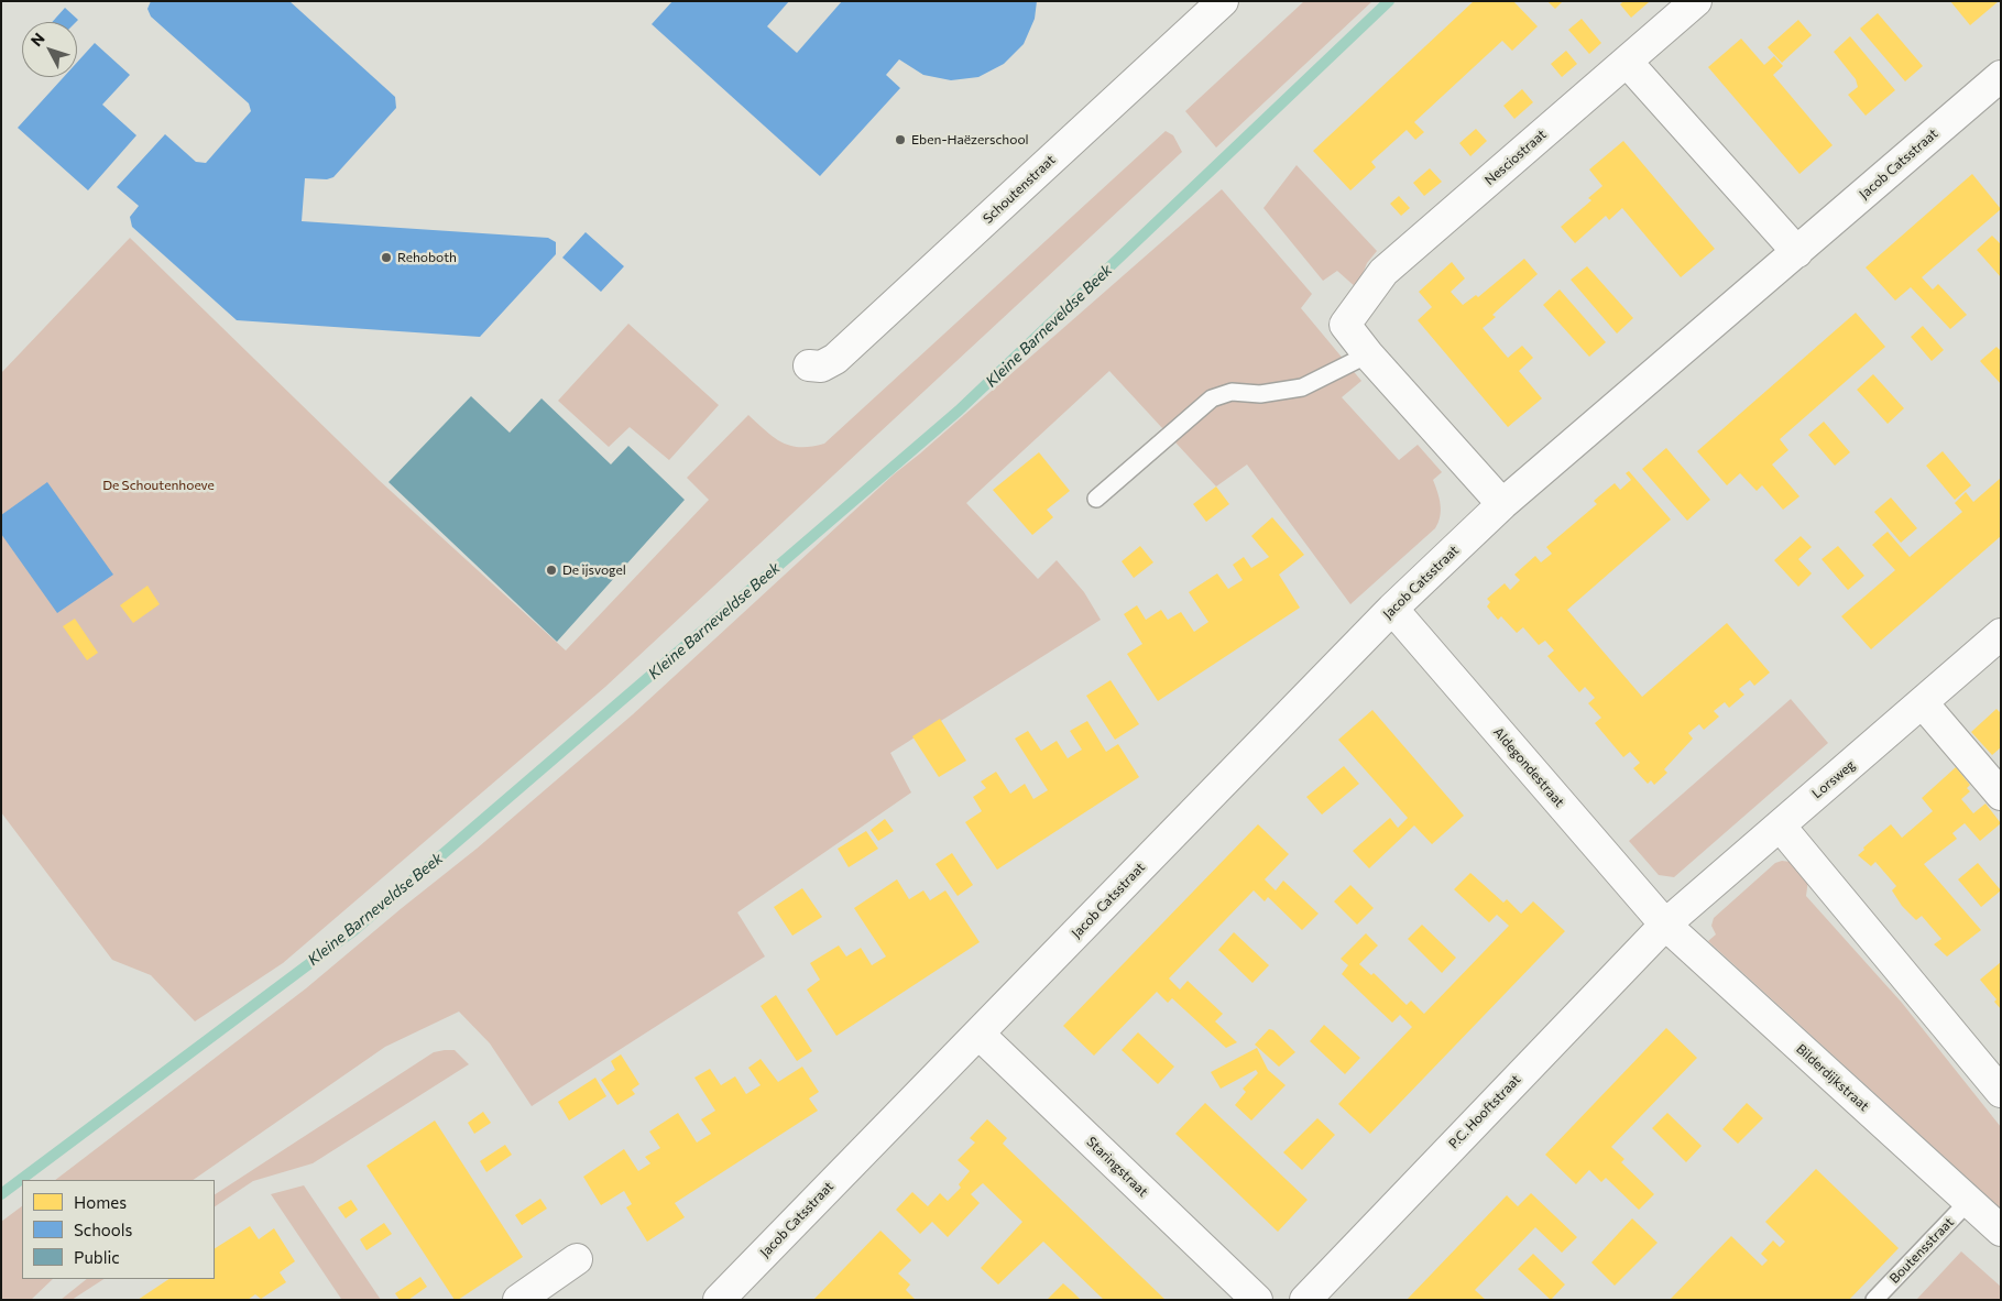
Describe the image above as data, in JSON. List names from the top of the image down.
{
  "streets": {
    "street": [
      "Nesciostraat",
      "Jacob Catsstraat",
      "Schoutenstraat",
      "Aldegondestraat",
      "Lorsweg",
      "Bilderdijkstraat",
      "P.C. Hooftstraat",
      "Staringstraat"
    ],
    "lane": ["Boutensstraat"]
  },
  "crossings": [
    ["Jacob Catsstraat", "Aldegondestraat"],
    ["Jacob Catsstraat", "Staringstraat"],
    ["Aldegondestraat", "Lorsweg"],
    ["Aldegondestraat", "Bilderdijkstraat"],
    ["Aldegondestraat", "P.C. Hooftstraat"],
    ["Lorsweg", "Bilderdijkstraat"],
    ["Lorsweg", "P.C. Hooftstraat"],
    ["Bilderdijkstraat", "P.C. Hooftstraat"],
    ["Bilderdijkstraat", "Boutensstraat"]
  ],
  "water": ["Kleine Barneveldse Beek"],
  "parks": ["De Schoutenhoeve"],
  "places": ["Eben-Haëzerschool", "Rehoboth", "De ijsvogel"],
  "legend": ["Homes", "Schools", "Public"],
  "north": "top left"
}
